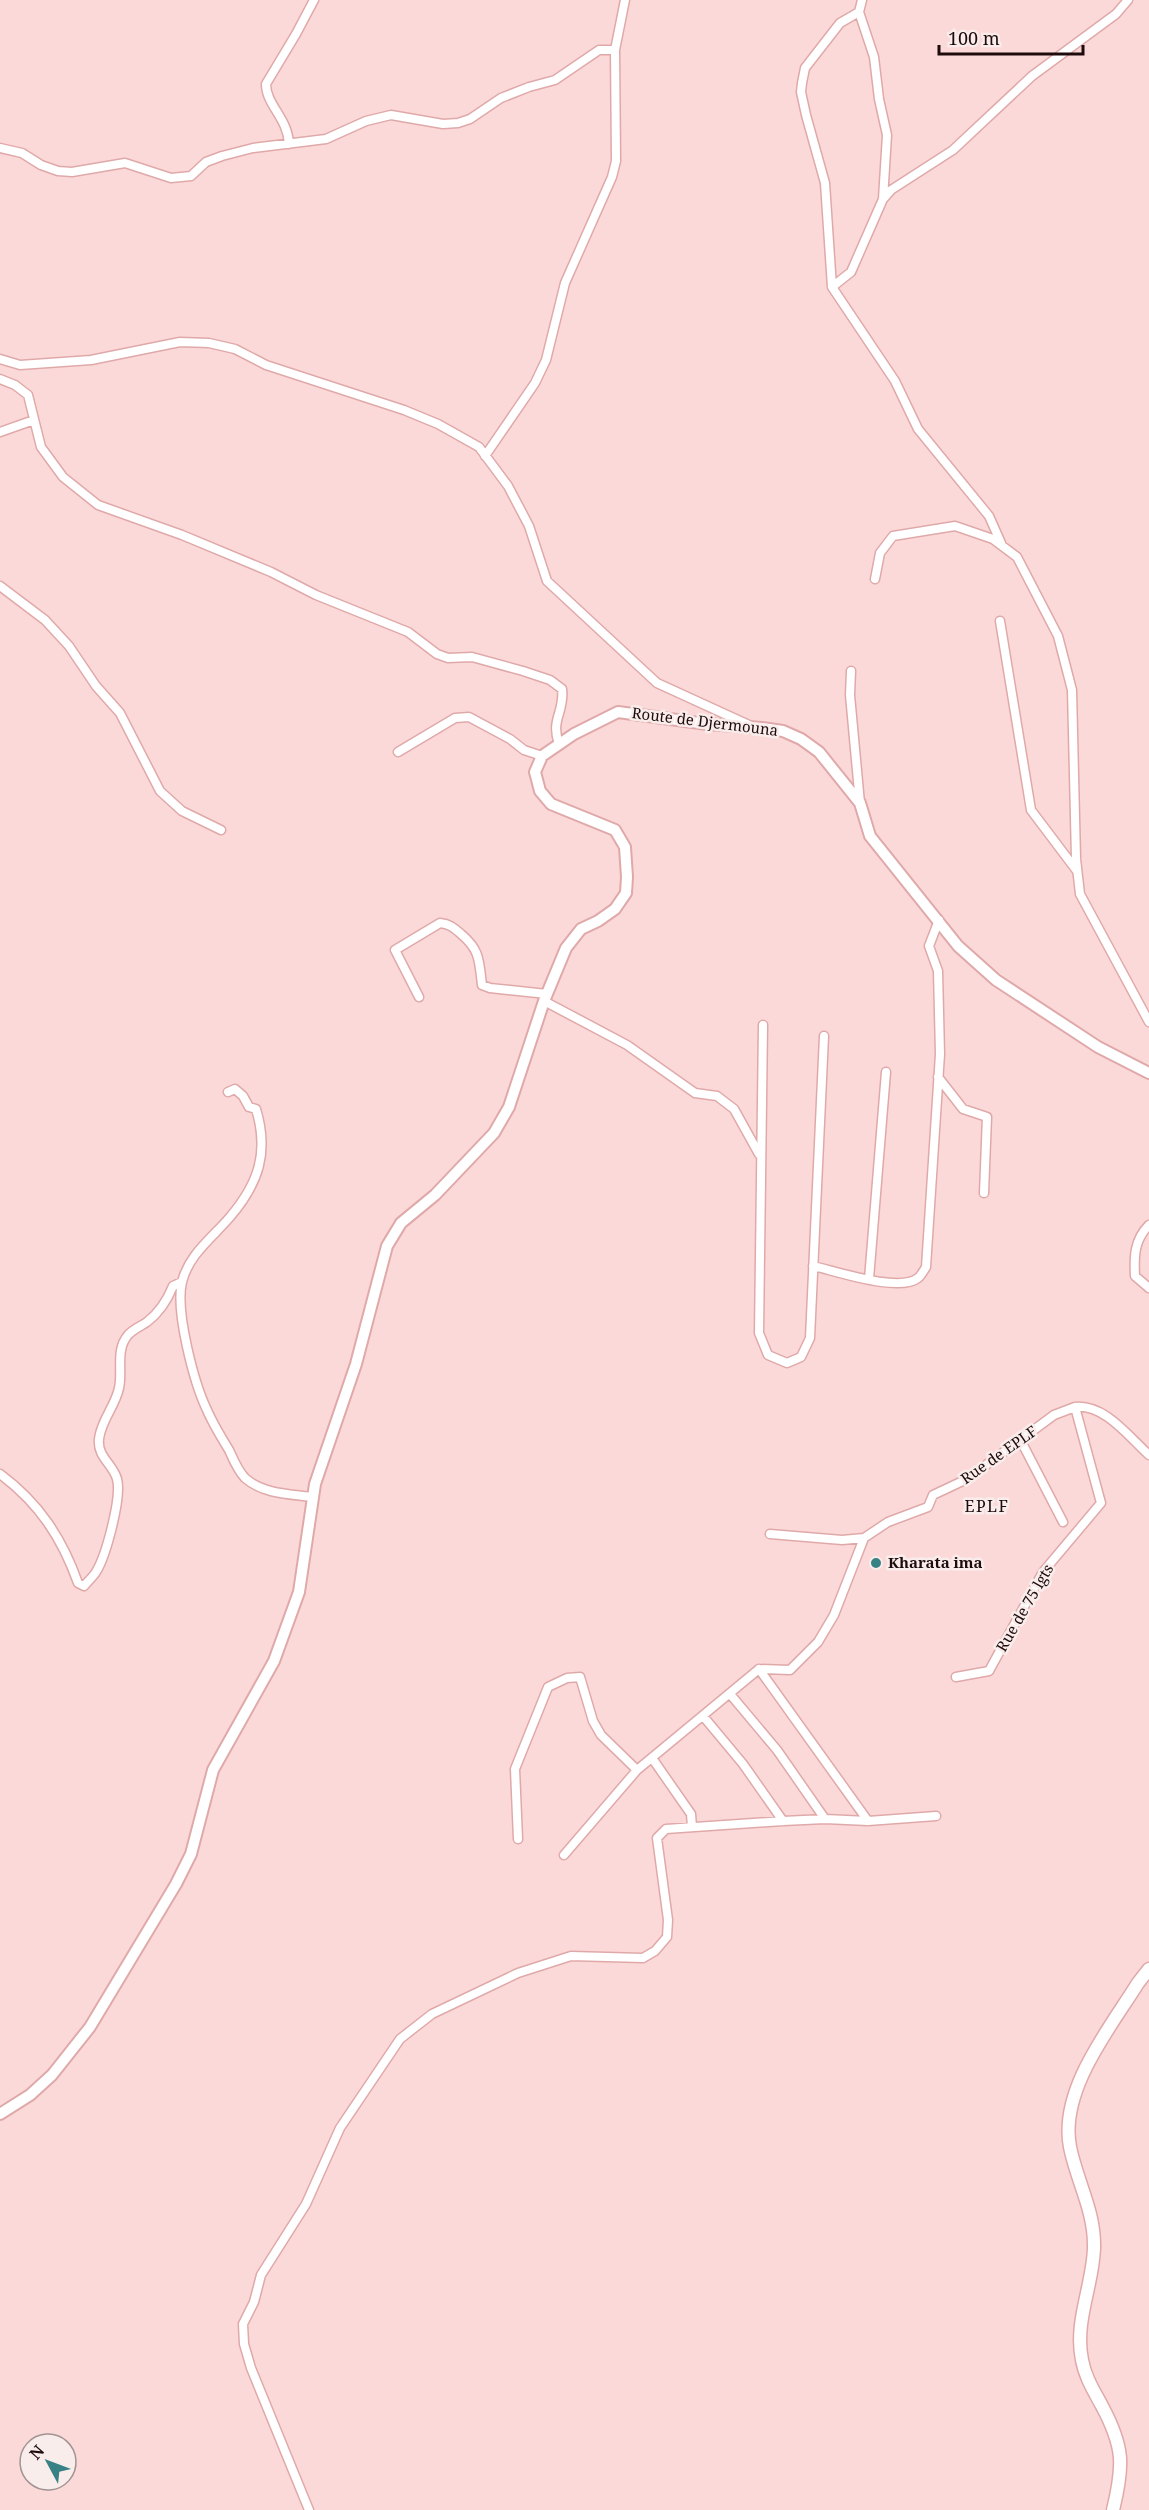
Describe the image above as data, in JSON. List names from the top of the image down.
{
  "streets": {
    "street": ["Route de Djermouna", "Rue de EPLF", "Rue de 75 lgts"]
  },
  "crossings": [
    ["Rue de EPLF", "Rue de 75 lgts"]
  ],
  "districts": ["EPLF"],
  "places": ["Kharata ima"],
  "scale_bar": "100 m",
  "north": "top left"
}
